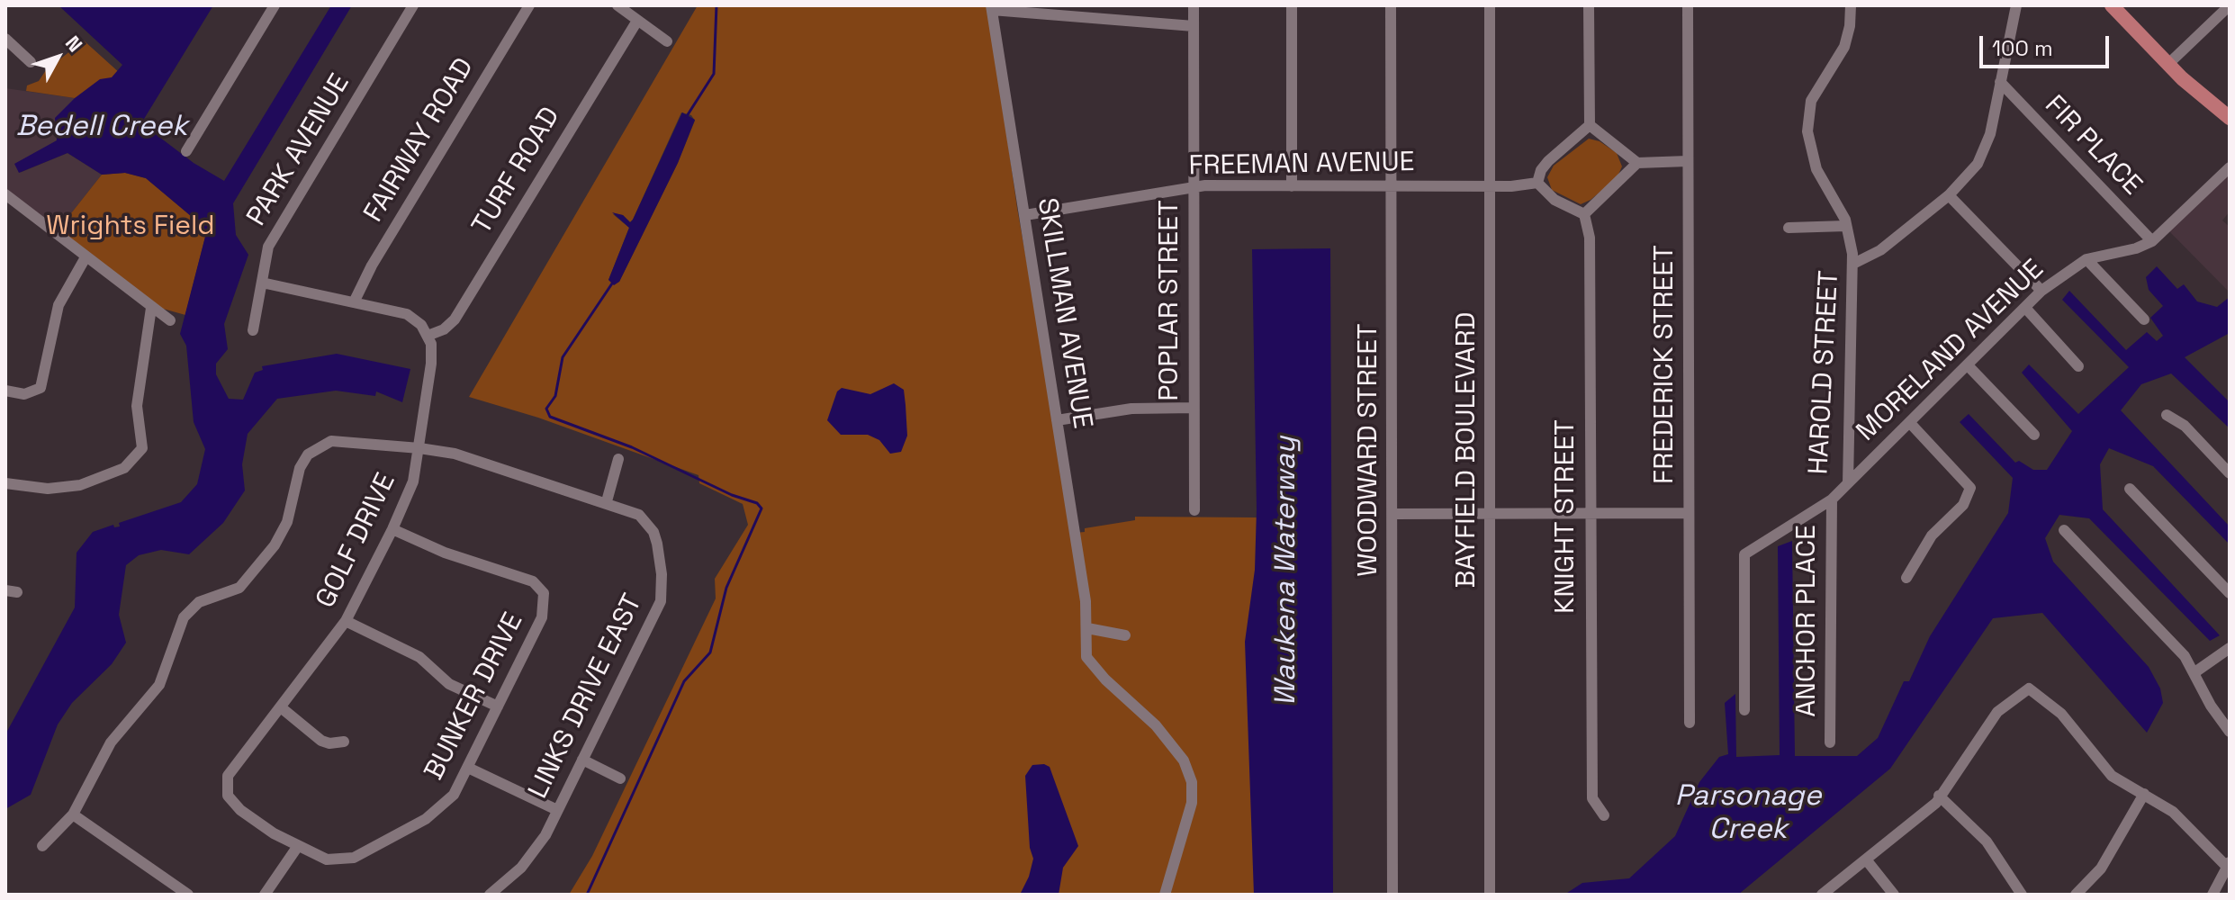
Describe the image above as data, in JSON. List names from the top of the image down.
{
  "streets": {
    "street": [
      "FAIRWAY ROAD",
      "FIR PLACE",
      "PARK AVENUE",
      "FREEMAN AVENUE",
      "TURF ROAD",
      "POPLAR STREET",
      "SKILLMAN AVENUE",
      "MORELAND AVENUE",
      "FREDERICK STREET",
      "HAROLD STREET",
      "WOODWARD STREET",
      "BAYFIELD BOULEVARD",
      "KNIGHT STREET",
      "GOLF DRIVE",
      "ANCHOR PLACE",
      "BUNKER DRIVE",
      "LINKS DRIVE EAST"
    ]
  },
  "crossings": [
    ["FIR PLACE", "MORELAND AVENUE"],
    ["FREEMAN AVENUE", "POPLAR STREET"],
    ["FREEMAN AVENUE", "SKILLMAN AVENUE"],
    ["FREEMAN AVENUE", "WOODWARD STREET"],
    ["FREEMAN AVENUE", "BAYFIELD BOULEVARD"],
    ["TURF ROAD", "GOLF DRIVE"],
    ["MORELAND AVENUE", "HAROLD STREET"],
    ["HAROLD STREET", "ANCHOR PLACE"],
    ["GOLF DRIVE", "BUNKER DRIVE"],
    ["GOLF DRIVE", "LINKS DRIVE EAST"]
  ],
  "water": ["Bedell Creek", "Waukena Waterway", "Parsonage Creek"],
  "parks": ["Wrights Field"],
  "scale_bar": "100 m",
  "north": "top right"
}
